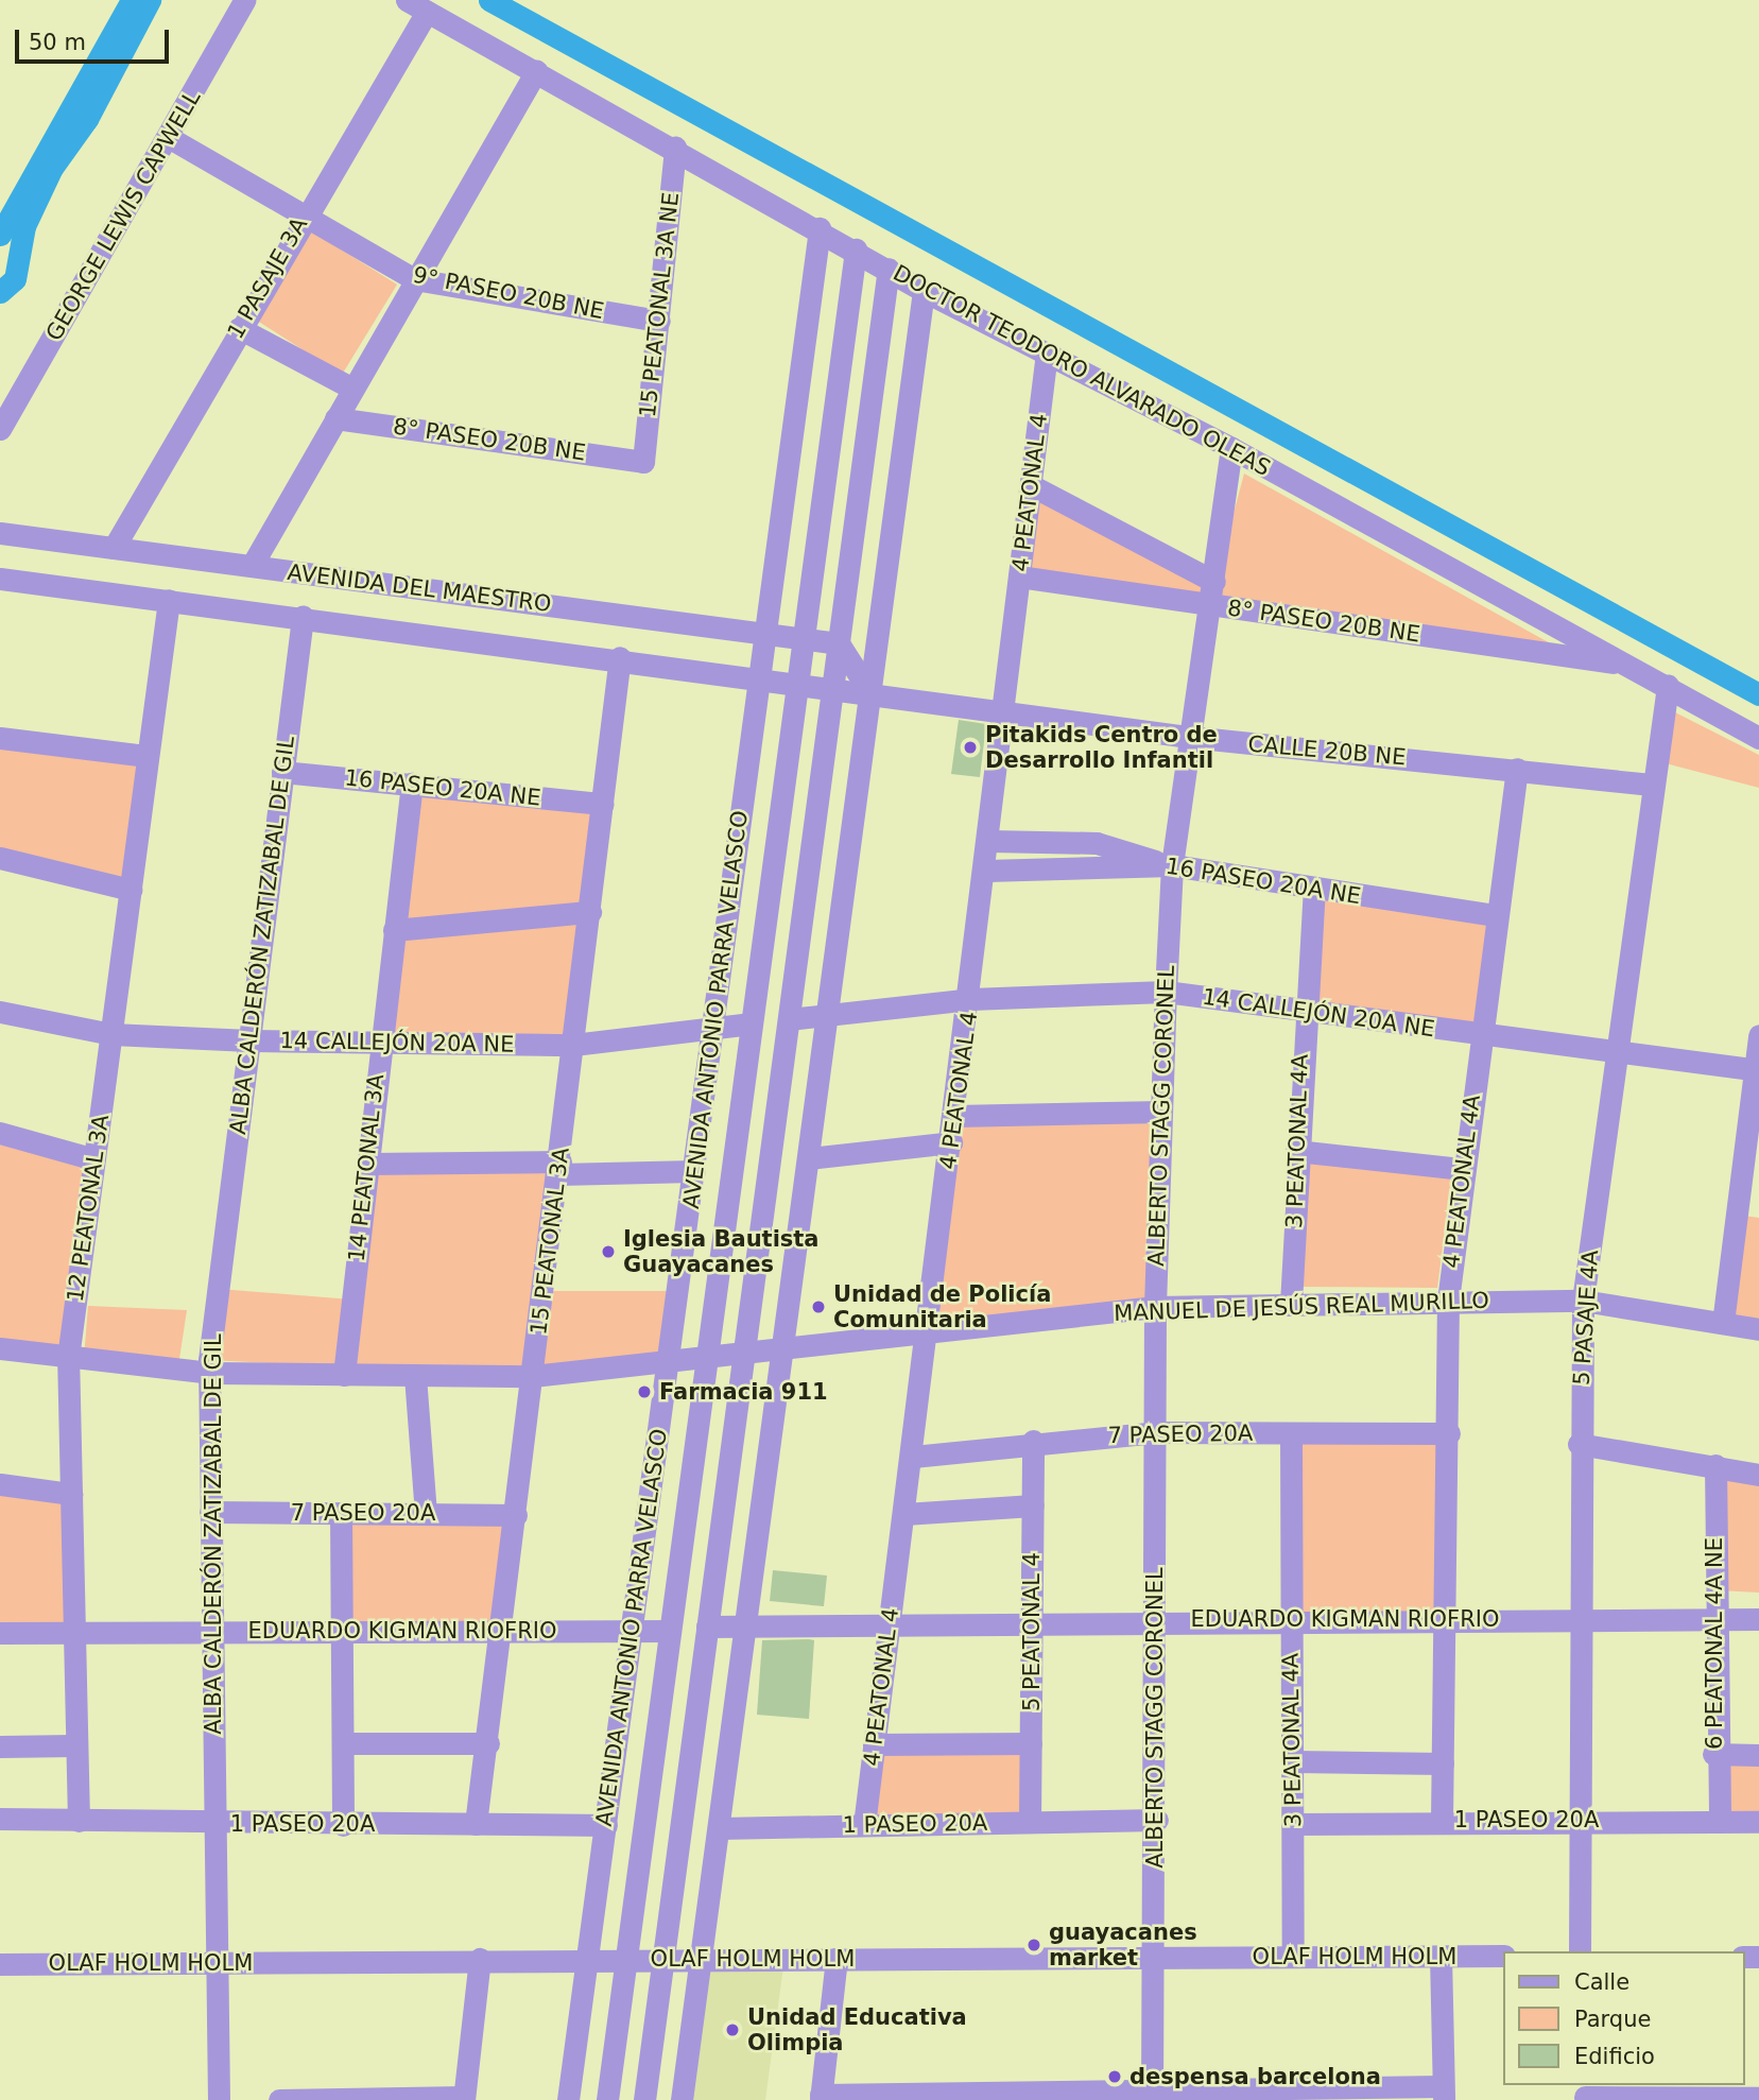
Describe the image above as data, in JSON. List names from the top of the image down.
{
  "streets": {
    "street": [
      "GEORGE LEWIS CAPWELL",
      "1 PASAJE 3A",
      "9° PASEO 20B NE",
      "15 PEATONAL 3A NE",
      "DOCTOR TEODORO ALVARADO OLEAS",
      "8° PASEO 20B NE",
      "4 PEATONAL 4",
      "AVENIDA DEL MAESTRO",
      "CALLE 20B NE",
      "16 PASEO 20A NE",
      "ALBA CALDERÓN ZATIZABAL DE GIL",
      "AVENIDA ANTONIO PARRA VELASCO",
      "14 CALLEJÓN 20A NE",
      "ALBERTO STAGG CORONEL",
      "3 PEATONAL 4A",
      "14 PEATONAL 3A",
      "4 PEATONAL 4A",
      "12 PEATONAL 3A",
      "15 PEATONAL 3A",
      "MANUEL DE JESÚS REAL MURILLO",
      "5 PASAJE 4A",
      "7 PASEO 20A",
      "EDUARDO KIGMAN RIOFRIO",
      "5 PEATONAL 4",
      "6 PEATONAL 4A NE",
      "1 PASEO 20A",
      "OLAF HOLM HOLM"
    ]
  },
  "crossings": [
    ["GEORGE LEWIS CAPWELL", "9° PASEO 20B NE"],
    ["1 PASAJE 3A", "9° PASEO 20B NE"],
    ["1 PASAJE 3A", "DOCTOR TEODORO ALVARADO OLEAS"],
    ["1 PASAJE 3A", "AVENIDA DEL MAESTRO"],
    ["9° PASEO 20B NE", "15 PEATONAL 3A NE"],
    ["15 PEATONAL 3A NE", "DOCTOR TEODORO ALVARADO OLEAS"],
    ["15 PEATONAL 3A NE", "8° PASEO 20B NE"],
    ["DOCTOR TEODORO ALVARADO OLEAS", "8° PASEO 20B NE"],
    ["DOCTOR TEODORO ALVARADO OLEAS", "4 PEATONAL 4"],
    ["DOCTOR TEODORO ALVARADO OLEAS", "AVENIDA ANTONIO PARRA VELASCO"],
    ["DOCTOR TEODORO ALVARADO OLEAS", "ALBERTO STAGG CORONEL"],
    ["DOCTOR TEODORO ALVARADO OLEAS", "5 PASAJE 4A"],
    ["8° PASEO 20B NE", "4 PEATONAL 4"],
    ["8° PASEO 20B NE", "ALBERTO STAGG CORONEL"],
    ["4 PEATONAL 4", "CALLE 20B NE"],
    ["4 PEATONAL 4", "16 PASEO 20A NE"],
    ["4 PEATONAL 4", "14 CALLEJÓN 20A NE"],
    ["4 PEATONAL 4", "MANUEL DE JESÚS REAL MURILLO"],
    ["4 PEATONAL 4", "7 PASEO 20A"],
    ["4 PEATONAL 4", "EDUARDO KIGMAN RIOFRIO"],
    ["4 PEATONAL 4", "1 PASEO 20A"],
    ["AVENIDA DEL MAESTRO", "CALLE 20B NE"],
    ["AVENIDA DEL MAESTRO", "ALBA CALDERÓN ZATIZABAL DE GIL"],
    ["AVENIDA DEL MAESTRO", "AVENIDA ANTONIO PARRA VELASCO"],
    ["AVENIDA DEL MAESTRO", "12 PEATONAL 3A"],
    ["AVENIDA DEL MAESTRO", "15 PEATONAL 3A"],
    ["CALLE 20B NE", "ALBERTO STAGG CORONEL"],
    ["CALLE 20B NE", "4 PEATONAL 4A"],
    ["CALLE 20B NE", "5 PASAJE 4A"],
    ["16 PASEO 20A NE", "ALBA CALDERÓN ZATIZABAL DE GIL"],
    ["16 PASEO 20A NE", "ALBERTO STAGG CORONEL"],
    ["16 PASEO 20A NE", "3 PEATONAL 4A"],
    ["16 PASEO 20A NE", "14 PEATONAL 3A"],
    ["16 PASEO 20A NE", "4 PEATONAL 4A"],
    ["16 PASEO 20A NE", "15 PEATONAL 3A"],
    ["ALBA CALDERÓN ZATIZABAL DE GIL", "14 CALLEJÓN 20A NE"],
    ["ALBA CALDERÓN ZATIZABAL DE GIL", "MANUEL DE JESÚS REAL MURILLO"],
    ["ALBA CALDERÓN ZATIZABAL DE GIL", "7 PASEO 20A"],
    ["ALBA CALDERÓN ZATIZABAL DE GIL", "EDUARDO KIGMAN RIOFRIO"],
    ["ALBA CALDERÓN ZATIZABAL DE GIL", "1 PASEO 20A"],
    ["ALBA CALDERÓN ZATIZABAL DE GIL", "OLAF HOLM HOLM"],
    ["AVENIDA ANTONIO PARRA VELASCO", "14 CALLEJÓN 20A NE"],
    ["AVENIDA ANTONIO PARRA VELASCO", "MANUEL DE JESÚS REAL MURILLO"],
    ["AVENIDA ANTONIO PARRA VELASCO", "EDUARDO KIGMAN RIOFRIO"],
    ["AVENIDA ANTONIO PARRA VELASCO", "1 PASEO 20A"],
    ["AVENIDA ANTONIO PARRA VELASCO", "OLAF HOLM HOLM"],
    ["14 CALLEJÓN 20A NE", "ALBERTO STAGG CORONEL"],
    ["14 CALLEJÓN 20A NE", "3 PEATONAL 4A"],
    ["14 CALLEJÓN 20A NE", "14 PEATONAL 3A"],
    ["14 CALLEJÓN 20A NE", "4 PEATONAL 4A"],
    ["14 CALLEJÓN 20A NE", "12 PEATONAL 3A"],
    ["14 CALLEJÓN 20A NE", "15 PEATONAL 3A"],
    ["14 CALLEJÓN 20A NE", "5 PASAJE 4A"],
    ["ALBERTO STAGG CORONEL", "MANUEL DE JESÚS REAL MURILLO"],
    ["ALBERTO STAGG CORONEL", "7 PASEO 20A"],
    ["ALBERTO STAGG CORONEL", "EDUARDO KIGMAN RIOFRIO"],
    ["ALBERTO STAGG CORONEL", "1 PASEO 20A"],
    ["ALBERTO STAGG CORONEL", "OLAF HOLM HOLM"],
    ["3 PEATONAL 4A", "MANUEL DE JESÚS REAL MURILLO"],
    ["3 PEATONAL 4A", "7 PASEO 20A"],
    ["3 PEATONAL 4A", "EDUARDO KIGMAN RIOFRIO"],
    ["3 PEATONAL 4A", "1 PASEO 20A"],
    ["3 PEATONAL 4A", "OLAF HOLM HOLM"],
    ["14 PEATONAL 3A", "MANUEL DE JESÚS REAL MURILLO"],
    ["4 PEATONAL 4A", "MANUEL DE JESÚS REAL MURILLO"],
    ["4 PEATONAL 4A", "7 PASEO 20A"],
    ["4 PEATONAL 4A", "EDUARDO KIGMAN RIOFRIO"],
    ["4 PEATONAL 4A", "1 PASEO 20A"],
    ["12 PEATONAL 3A", "MANUEL DE JESÚS REAL MURILLO"],
    ["12 PEATONAL 3A", "EDUARDO KIGMAN RIOFRIO"],
    ["12 PEATONAL 3A", "1 PASEO 20A"],
    ["15 PEATONAL 3A", "MANUEL DE JESÚS REAL MURILLO"],
    ["15 PEATONAL 3A", "7 PASEO 20A"],
    ["15 PEATONAL 3A", "EDUARDO KIGMAN RIOFRIO"],
    ["15 PEATONAL 3A", "1 PASEO 20A"],
    ["MANUEL DE JESÚS REAL MURILLO", "5 PASAJE 4A"],
    ["5 PASAJE 4A", "EDUARDO KIGMAN RIOFRIO"],
    ["5 PASAJE 4A", "1 PASEO 20A"],
    ["7 PASEO 20A", "5 PEATONAL 4"],
    ["EDUARDO KIGMAN RIOFRIO", "5 PEATONAL 4"],
    ["EDUARDO KIGMAN RIOFRIO", "6 PEATONAL 4A NE"],
    ["5 PEATONAL 4", "1 PASEO 20A"],
    ["6 PEATONAL 4A NE", "1 PASEO 20A"]
  ],
  "places": [
    "Pitakids Centro de Desarrollo Infantil",
    "Iglesia Bautista Guayacanes",
    "Unidad de Policía Comunitaria",
    "Farmacia 911",
    "guayacanes market",
    "Unidad Educativa Olimpia",
    "despensa barcelona"
  ],
  "legend": ["Calle", "Parque", "Edificio"],
  "scale_bar": "50 m"
}
